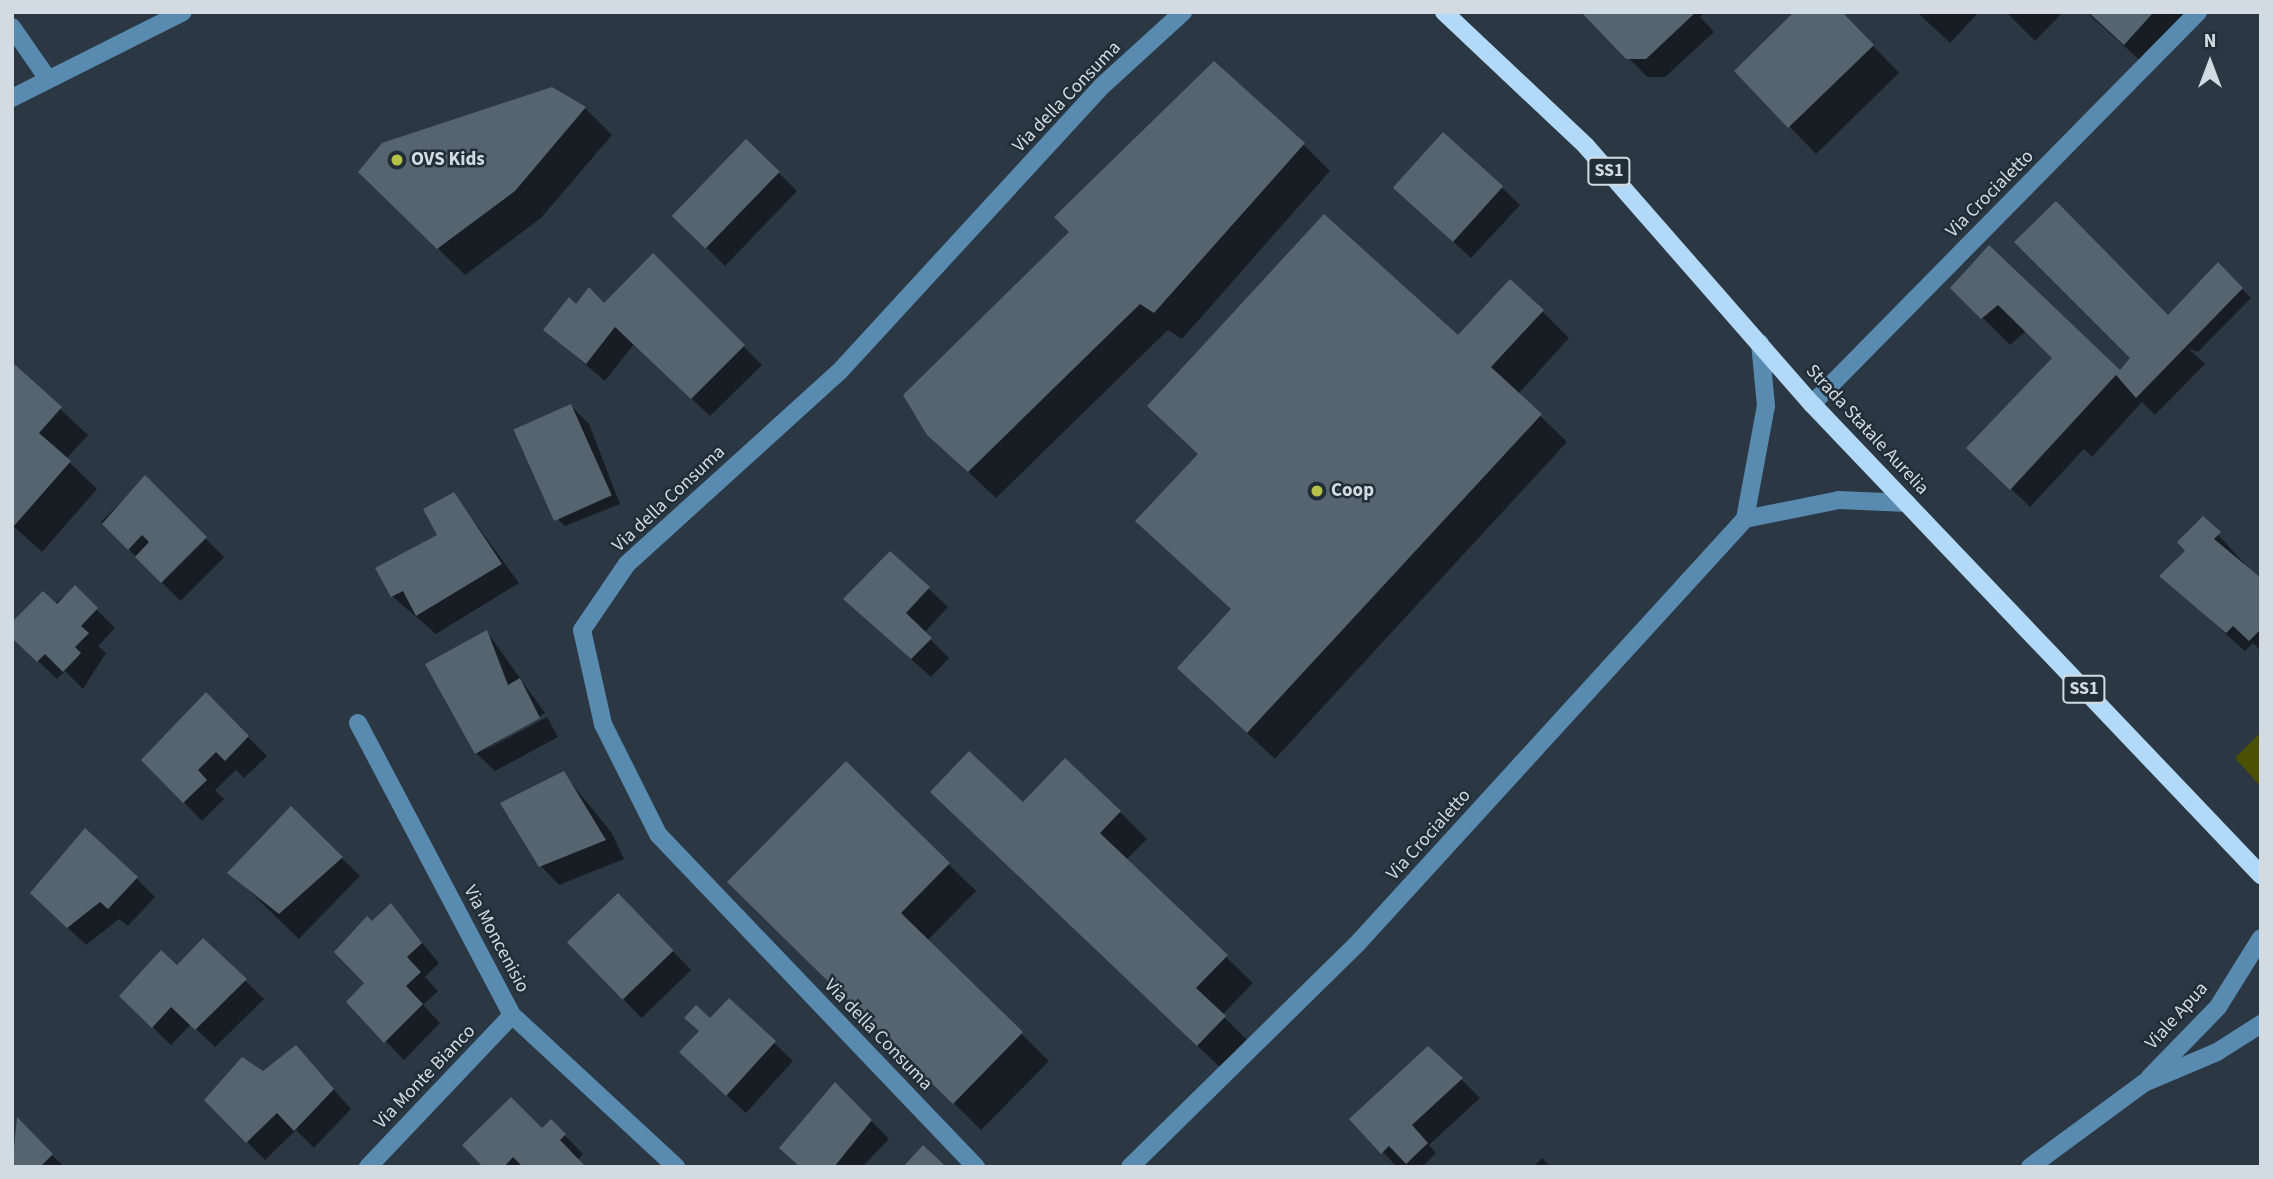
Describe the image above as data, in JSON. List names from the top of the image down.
{
  "streets": {
    "main road": ["SS1", "Strada Statale Aurelia"],
    "street": [
      "Via della Consuma",
      "Via Crocialetto",
      "Via Moncenisio",
      "Viale Apua",
      "Via Monte Bianco"
    ]
  },
  "crossings": [
    ["Via Crocialetto", "Strada Statale Aurelia"],
    ["Via Moncenisio", "Via Monte Bianco"]
  ],
  "places": ["OVS Kids", "Coop"],
  "north": "top"
}
